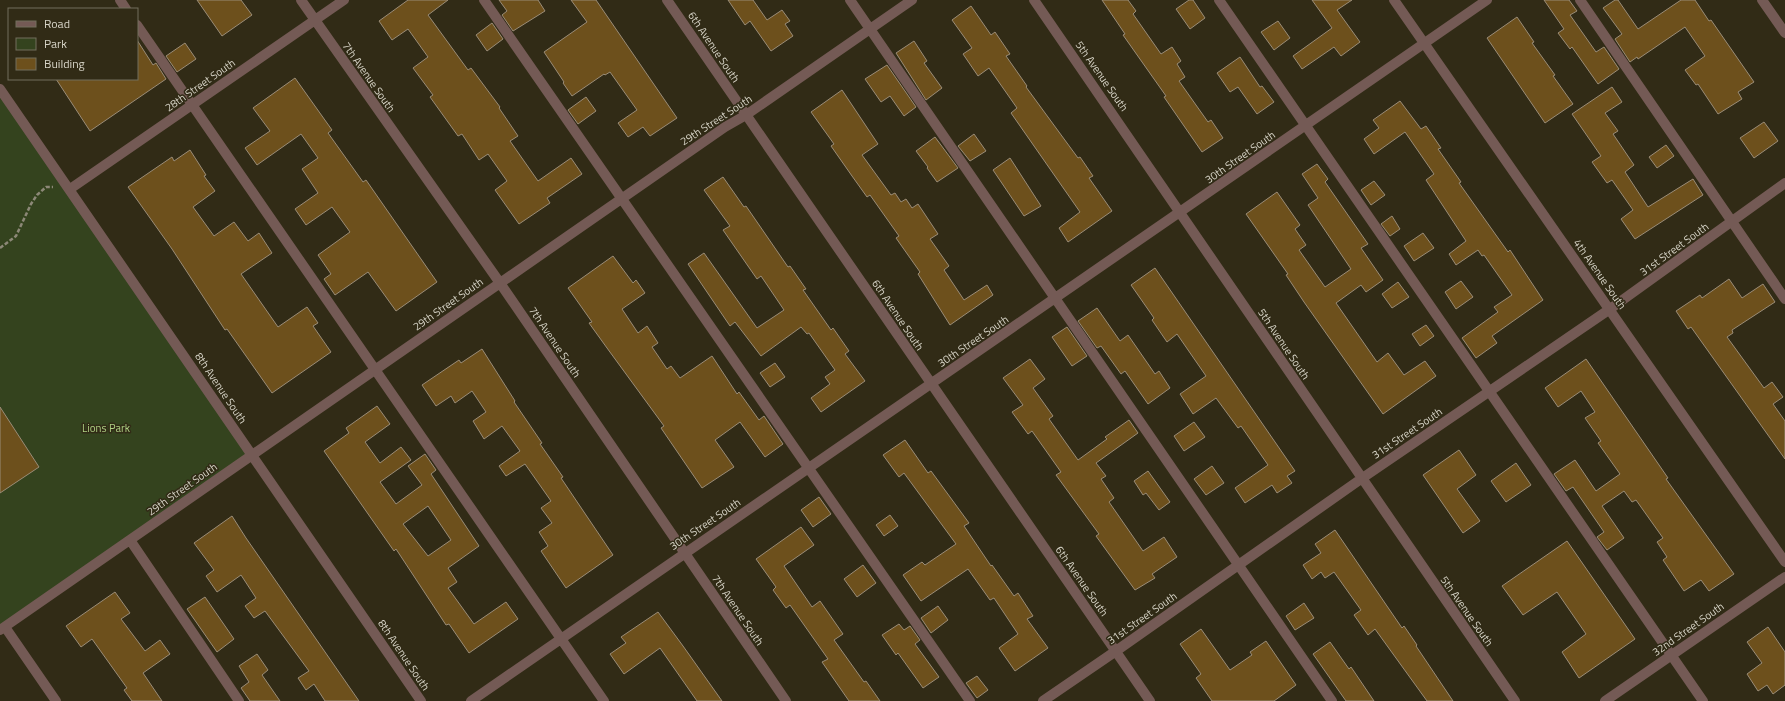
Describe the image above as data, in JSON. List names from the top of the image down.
{
  "streets": {
    "street": [
      "6th Avenue South",
      "5th Avenue South",
      "7th Avenue South",
      "28th Street South",
      "29th Street South",
      "30th Street South",
      "31st Street South",
      "4th Avenue South",
      "8th Avenue South",
      "32nd Street South"
    ]
  },
  "crossings": [
    ["6th Avenue South", "29th Street South"],
    ["6th Avenue South", "30th Street South"],
    ["6th Avenue South", "31st Street South"],
    ["5th Avenue South", "30th Street South"],
    ["5th Avenue South", "31st Street South"],
    ["7th Avenue South", "28th Street South"],
    ["7th Avenue South", "29th Street South"],
    ["7th Avenue South", "30th Street South"],
    ["28th Street South", "8th Avenue South"],
    ["29th Street South", "8th Avenue South"],
    ["30th Street South", "4th Avenue South"],
    ["31st Street South", "4th Avenue South"]
  ],
  "parks": ["Lions Park"],
  "legend": ["Road", "Park", "Building"]
}
